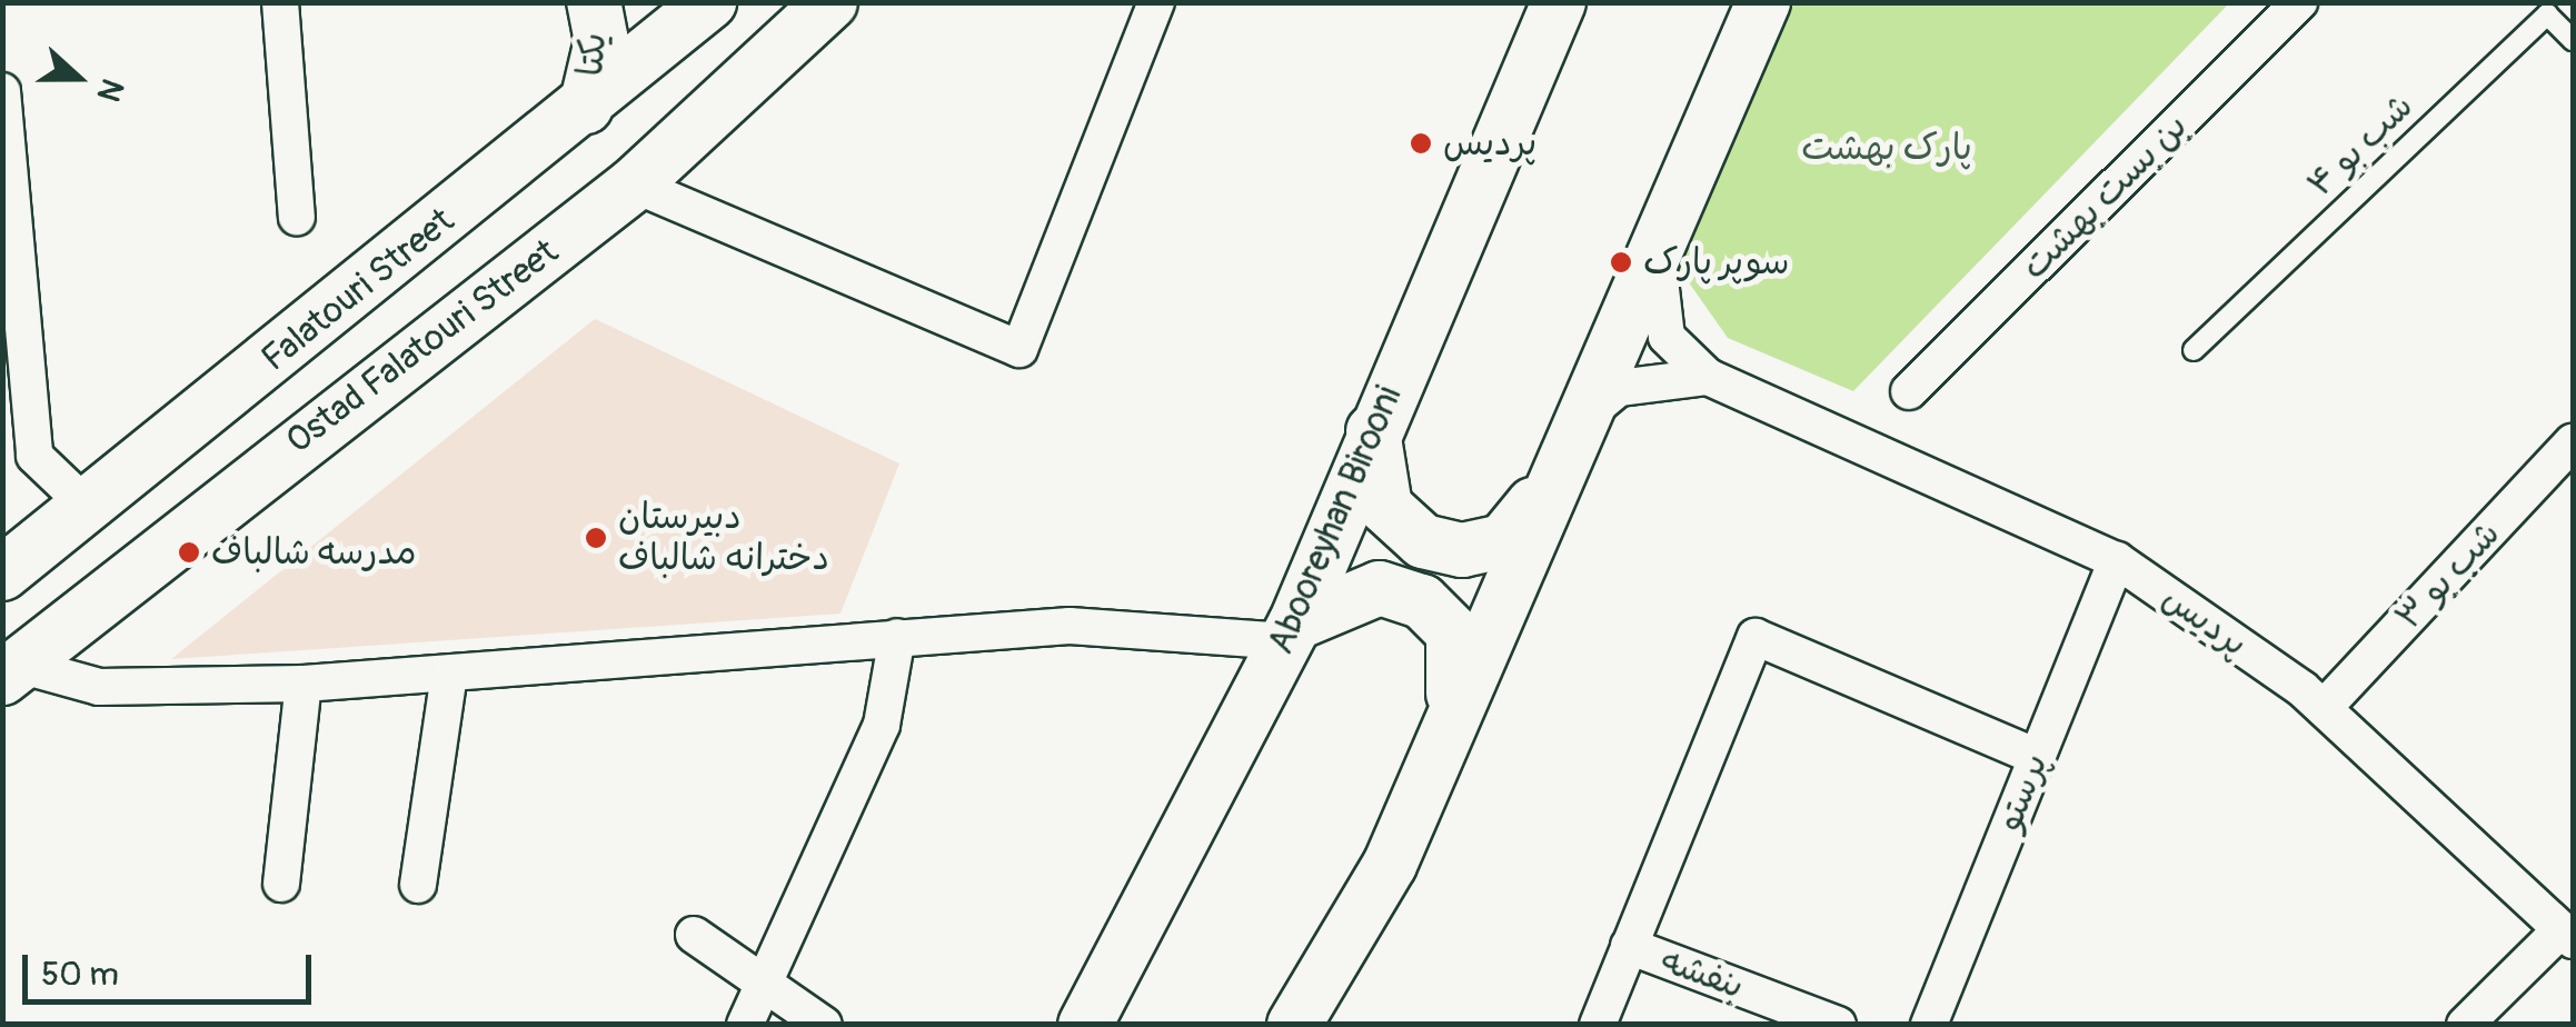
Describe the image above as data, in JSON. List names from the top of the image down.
{
  "streets": {
    "main road": [
      "یکتا",
      "Falatouri Street",
      "Ostad Falatouri Street",
      "Abooreyhan Birooni"
    ],
    "street": [
      "بن بست بهشت",
      "شب بو ۳",
      "پردیس",
      "پرستو",
      "بنفشه"
    ],
    "lane": ["شب بو ۴"]
  },
  "crossings": [
    ["یکتا", "Falatouri Street"],
    ["شب بو ۳", "پردیس"],
    ["پردیس", "پرستو"]
  ],
  "parks": ["پارک بهشت"],
  "places": [
    "پردیس",
    "سوپر پارک",
    "دبیرستان دخترانه شالباف",
    "مدرسه شالباف"
  ],
  "scale_bar": "50 m",
  "north": "right"
}
